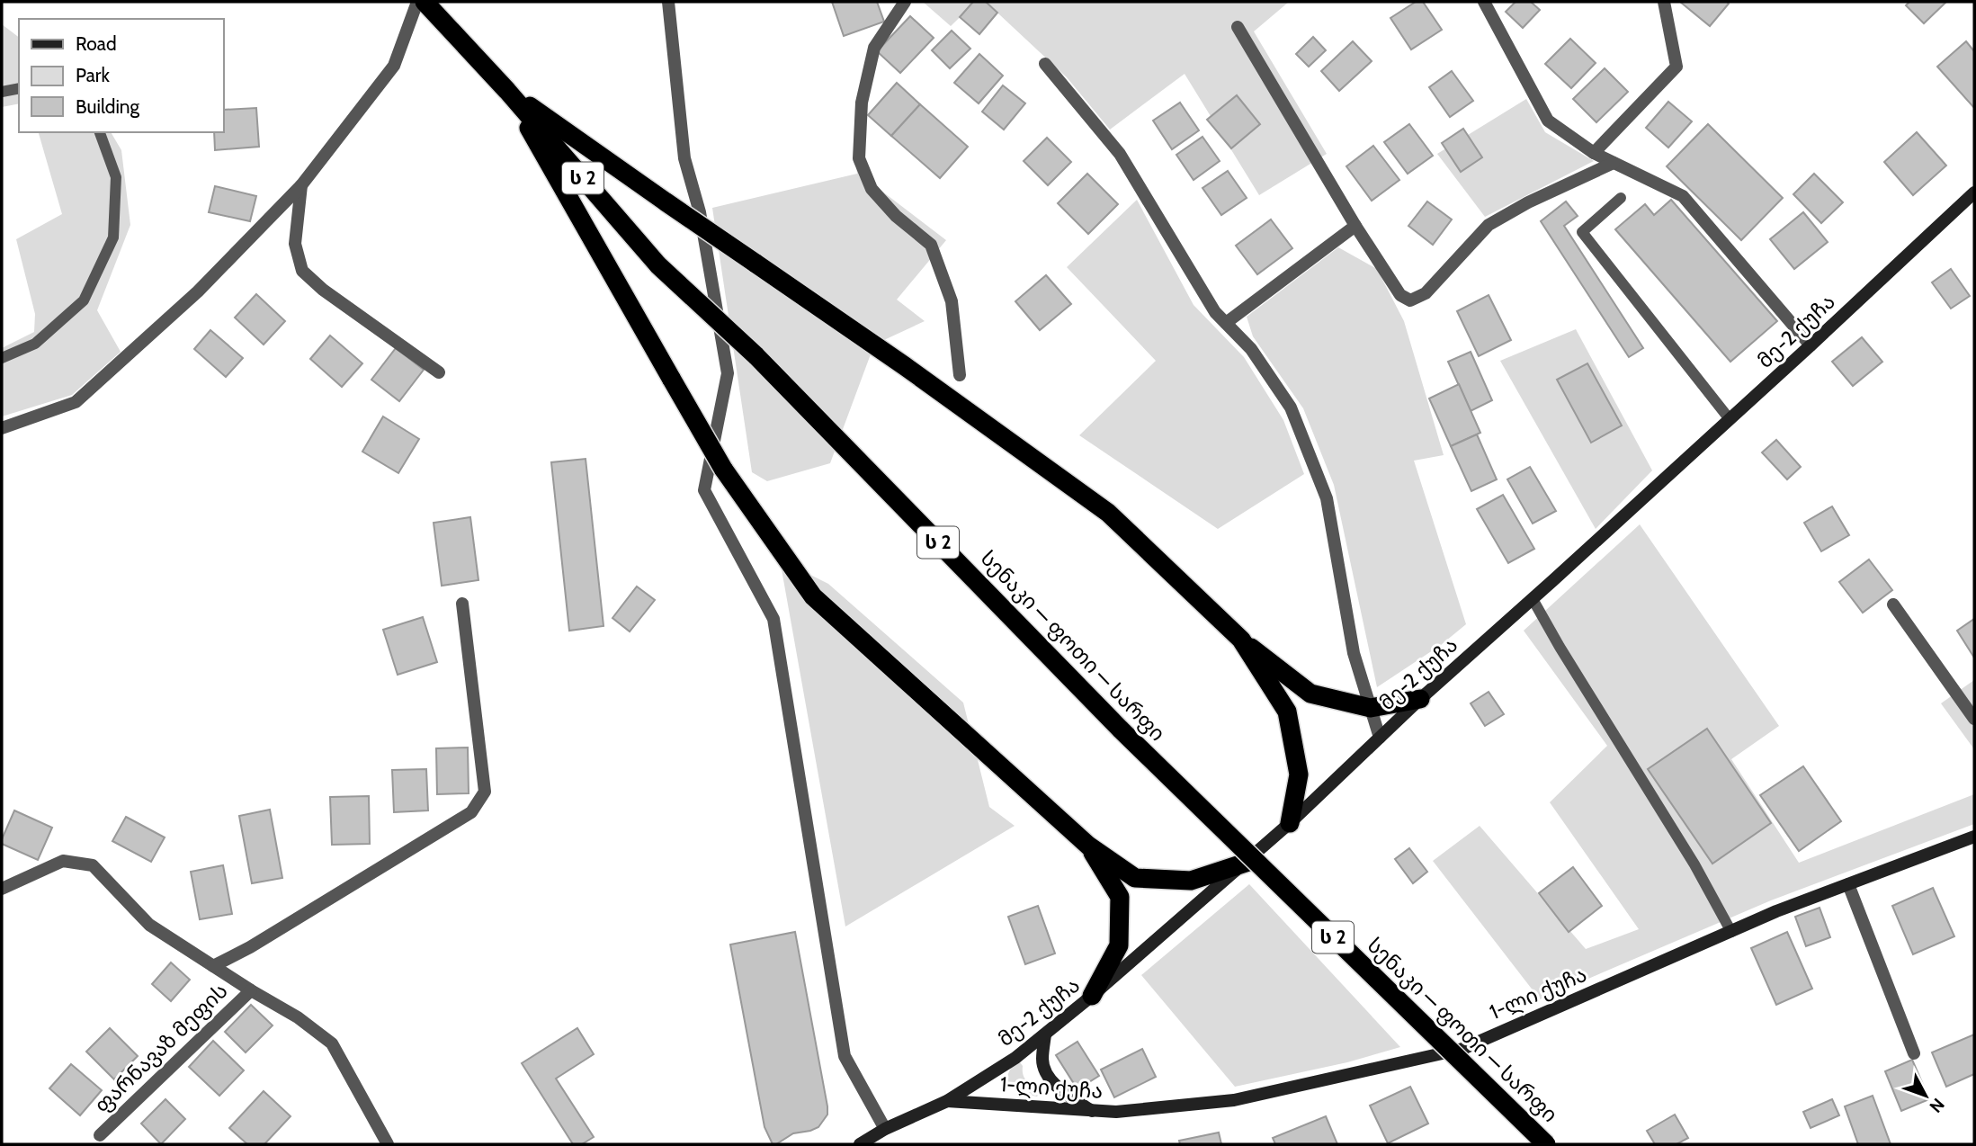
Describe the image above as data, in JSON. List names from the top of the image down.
{
  "streets": {
    "highway": ["ს 2", "სენაკი — ფოთი — სარფი"],
    "street": ["მე-2 ქუჩა", "1-ლი ქუჩა", "ფარნავაზ მეფის"]
  },
  "crossings": [
    ["მე-2 ქუჩა", "1-ლი ქუჩა"]
  ],
  "legend": ["Road", "Park", "Building"],
  "north": "bottom right"
}
